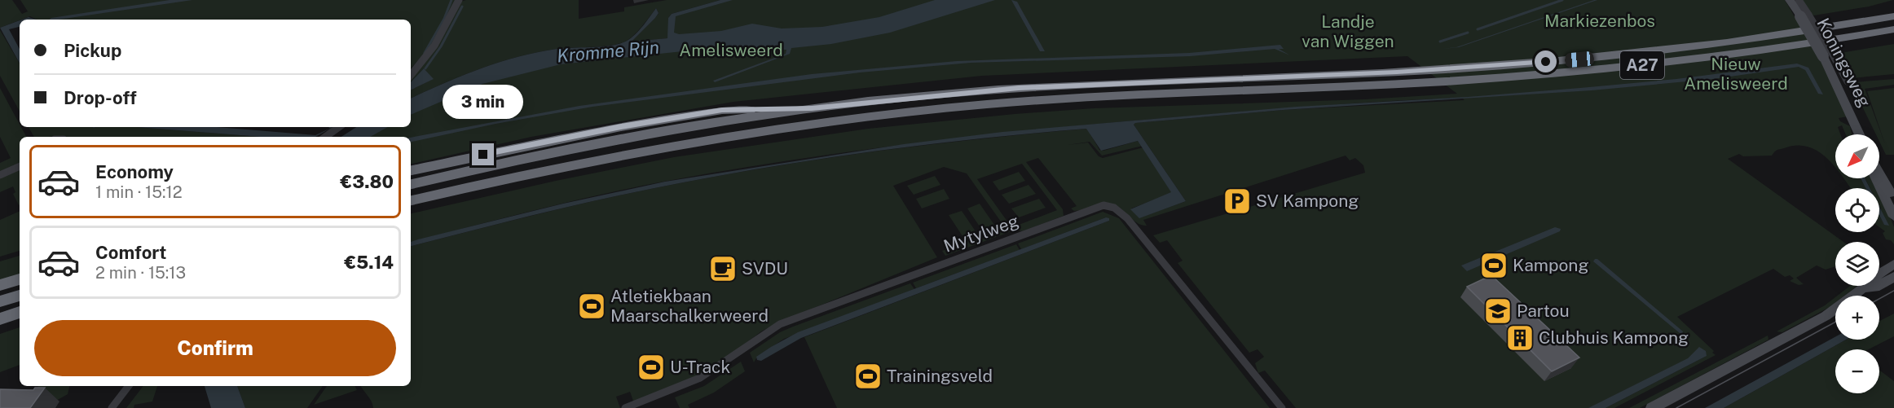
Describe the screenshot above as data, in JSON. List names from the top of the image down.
{
  "streets": {
    "highway": ["A27"],
    "main road": ["Koningsweg"],
    "street": ["Mytylweg"]
  },
  "water": ["Kromme Rijn"],
  "parks": [
    "Markiezenbos",
    "Landje van Wiggen",
    "Amelisweerd",
    "Nieuw Amelisweerd"
  ],
  "places": {
    "parking": ["SV Kampong"],
    "sports": [
      "Kampong",
      "Atletiekbaan Maarschalkerweerd",
      "U-Track",
      "Trainingsveld"
    ],
    "cafe": ["SVDU"],
    "school or university": ["Partou"],
    "building": ["Clubhuis Kampong"]
  },
  "north": "bottom left",
  "page": {
    "banner": ["Pickup", "Drop-off"],
    "bubble": "3 min",
    "map_buttons": ["+", "−"],
    "list": [
      {
        "name": "Economy",
        "note": "1 min · 15:12",
        "value": "€3.80"
      },
      {
        "name": "Comfort",
        "note": "2 min · 15:13",
        "value": "€5.14"
      }
    ],
    "buttons": "Confirm"
  }
}
